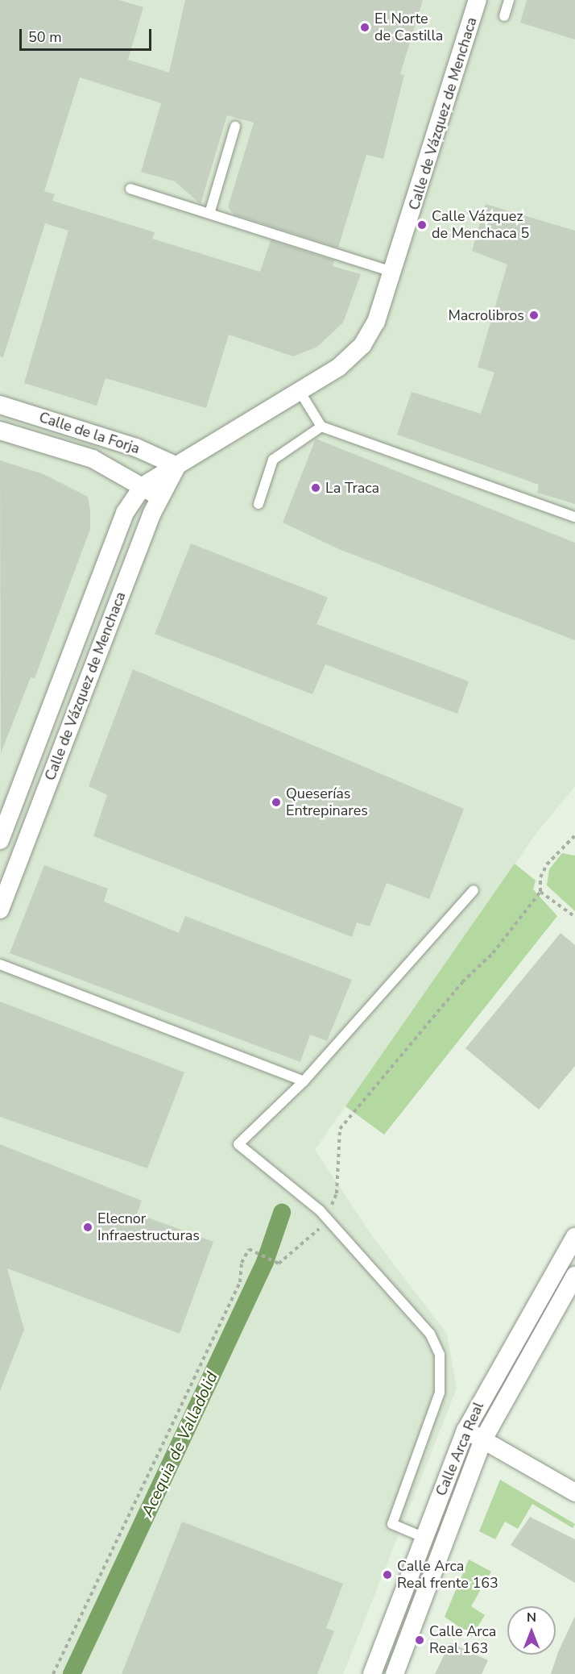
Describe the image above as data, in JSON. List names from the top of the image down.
{
  "streets": {
    "street": ["Calle de Vázquez de Menchaca", "Calle de la Forja", "Calle Arca Real"]
  },
  "crossings": [
    ["Calle de Vázquez de Menchaca", "Calle de la Forja"]
  ],
  "water": ["Acequia de Valladolid"],
  "places": [
    "El Norte de Castilla",
    "Calle Vázquez de Menchaca 5",
    "Macrolibros",
    "La Traca",
    "Queserías Entrepinares",
    "Elecnor Infraestructuras",
    "Calle Arca Real frente 163",
    "Calle Arca Real 163"
  ],
  "scale_bar": "50 m",
  "north": "top"
}
